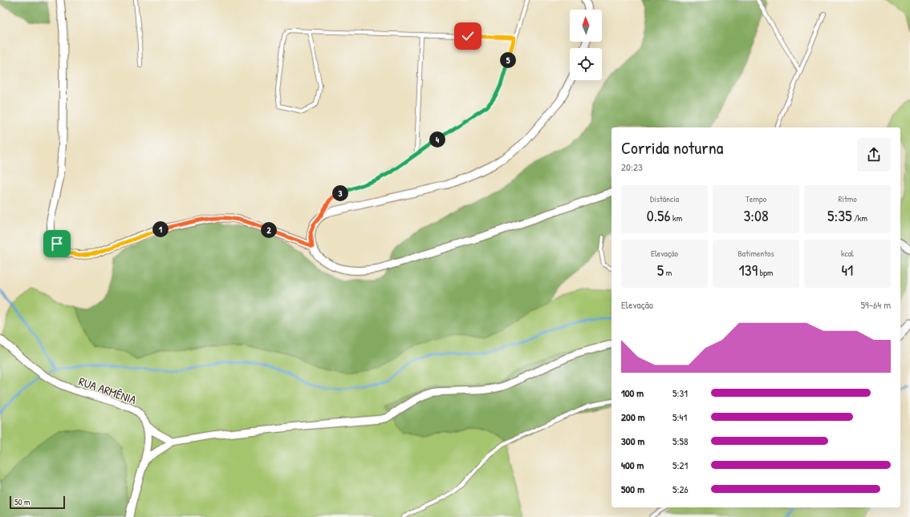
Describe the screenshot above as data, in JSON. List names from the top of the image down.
{
  "streets": {
    "street": ["RUA ARMÊNIA"]
  },
  "scale_bar": "50 m",
  "north": "top",
  "page": {
    "pins": [
      "5",
      "4",
      "3",
      "1",
      "2"
    ],
    "heading": ["Corrida noturna", "20:23"],
    "stats": [
      ["Distância", "0.56 km"],
      ["Tempo", "3:08"],
      ["Ritmo", "5:35 /km"],
      ["Elevação", "5 m"],
      ["Batimentos", "139 bpm"],
      ["kcal", "41"]
    ],
    "chart": ["Elevação", "59–64 m"],
    "list": [
      {
        "name": "100 m",
        "note": "5:31"
      },
      {
        "name": "200 m",
        "note": "5:41"
      },
      {
        "name": "300 m",
        "note": "5:58"
      },
      {
        "name": "400 m",
        "note": "5:21"
      },
      {
        "name": "500 m",
        "note": "5:26"
      }
    ],
    "scale": "50 m"
  }
}
